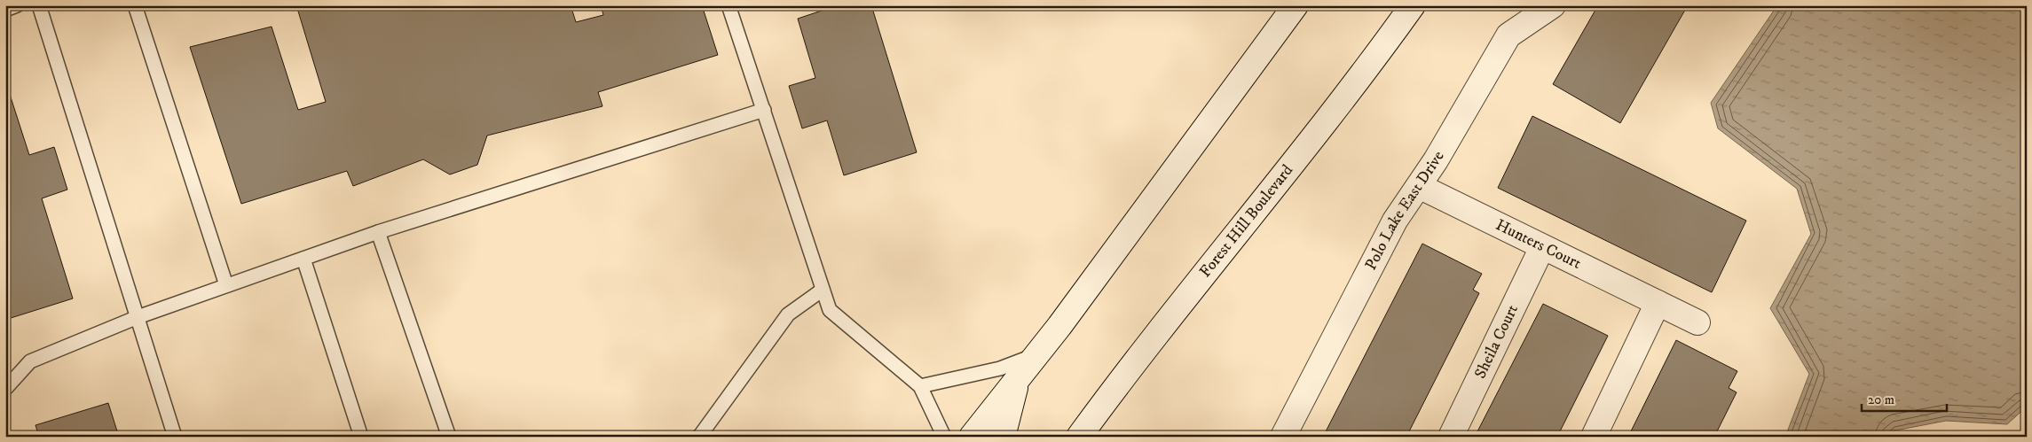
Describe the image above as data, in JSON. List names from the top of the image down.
{
  "streets": {
    "street": [
      "Polo Lake East Drive",
      "Forest Hill Boulevard",
      "Hunters Court",
      "Sheila Court"
    ]
  },
  "crossings": [
    ["Polo Lake East Drive", "Hunters Court"],
    ["Hunters Court", "Sheila Court"]
  ],
  "scale_bar": "20 m"
}
